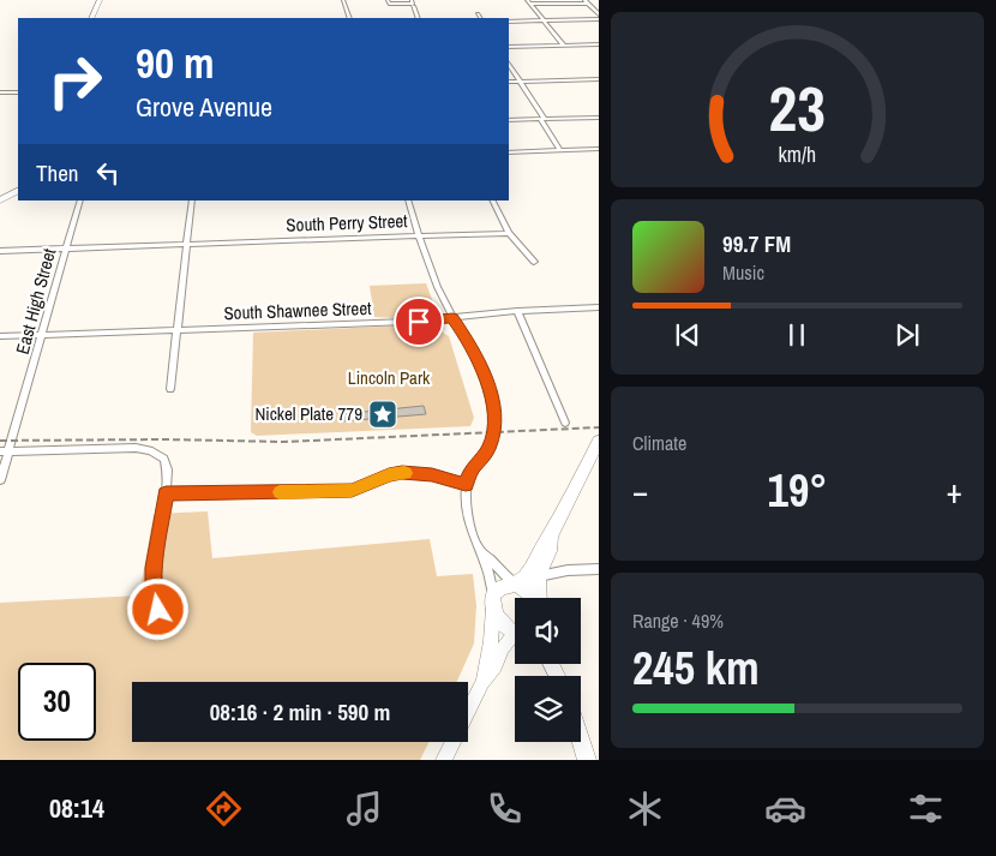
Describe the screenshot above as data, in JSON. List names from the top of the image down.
{
  "streets": {
    "street": ["South Perry Street", "East High Street", "South Shawnee Street"]
  },
  "crossings": [
    ["East High Street", "South Shawnee Street"]
  ],
  "parks": ["Lincoln Park"],
  "places": {
    "place": ["Nickel Plate 779"]
  },
  "page": {
    "turn": ["90 m", "Grove Avenue"],
    "then": "Then",
    "song": ["99.7 FM", "Music"],
    "tile": [
      "Climate",
      ["Range · 49%", "245 km"]
    ],
    "heat": ["−", "19°", "+"],
    "limit": "30",
    "trip": "08:16 · 2 min · 590 m",
    "tabs": "08:14",
    "gauge": ["23", "km/h"]
  }
}
